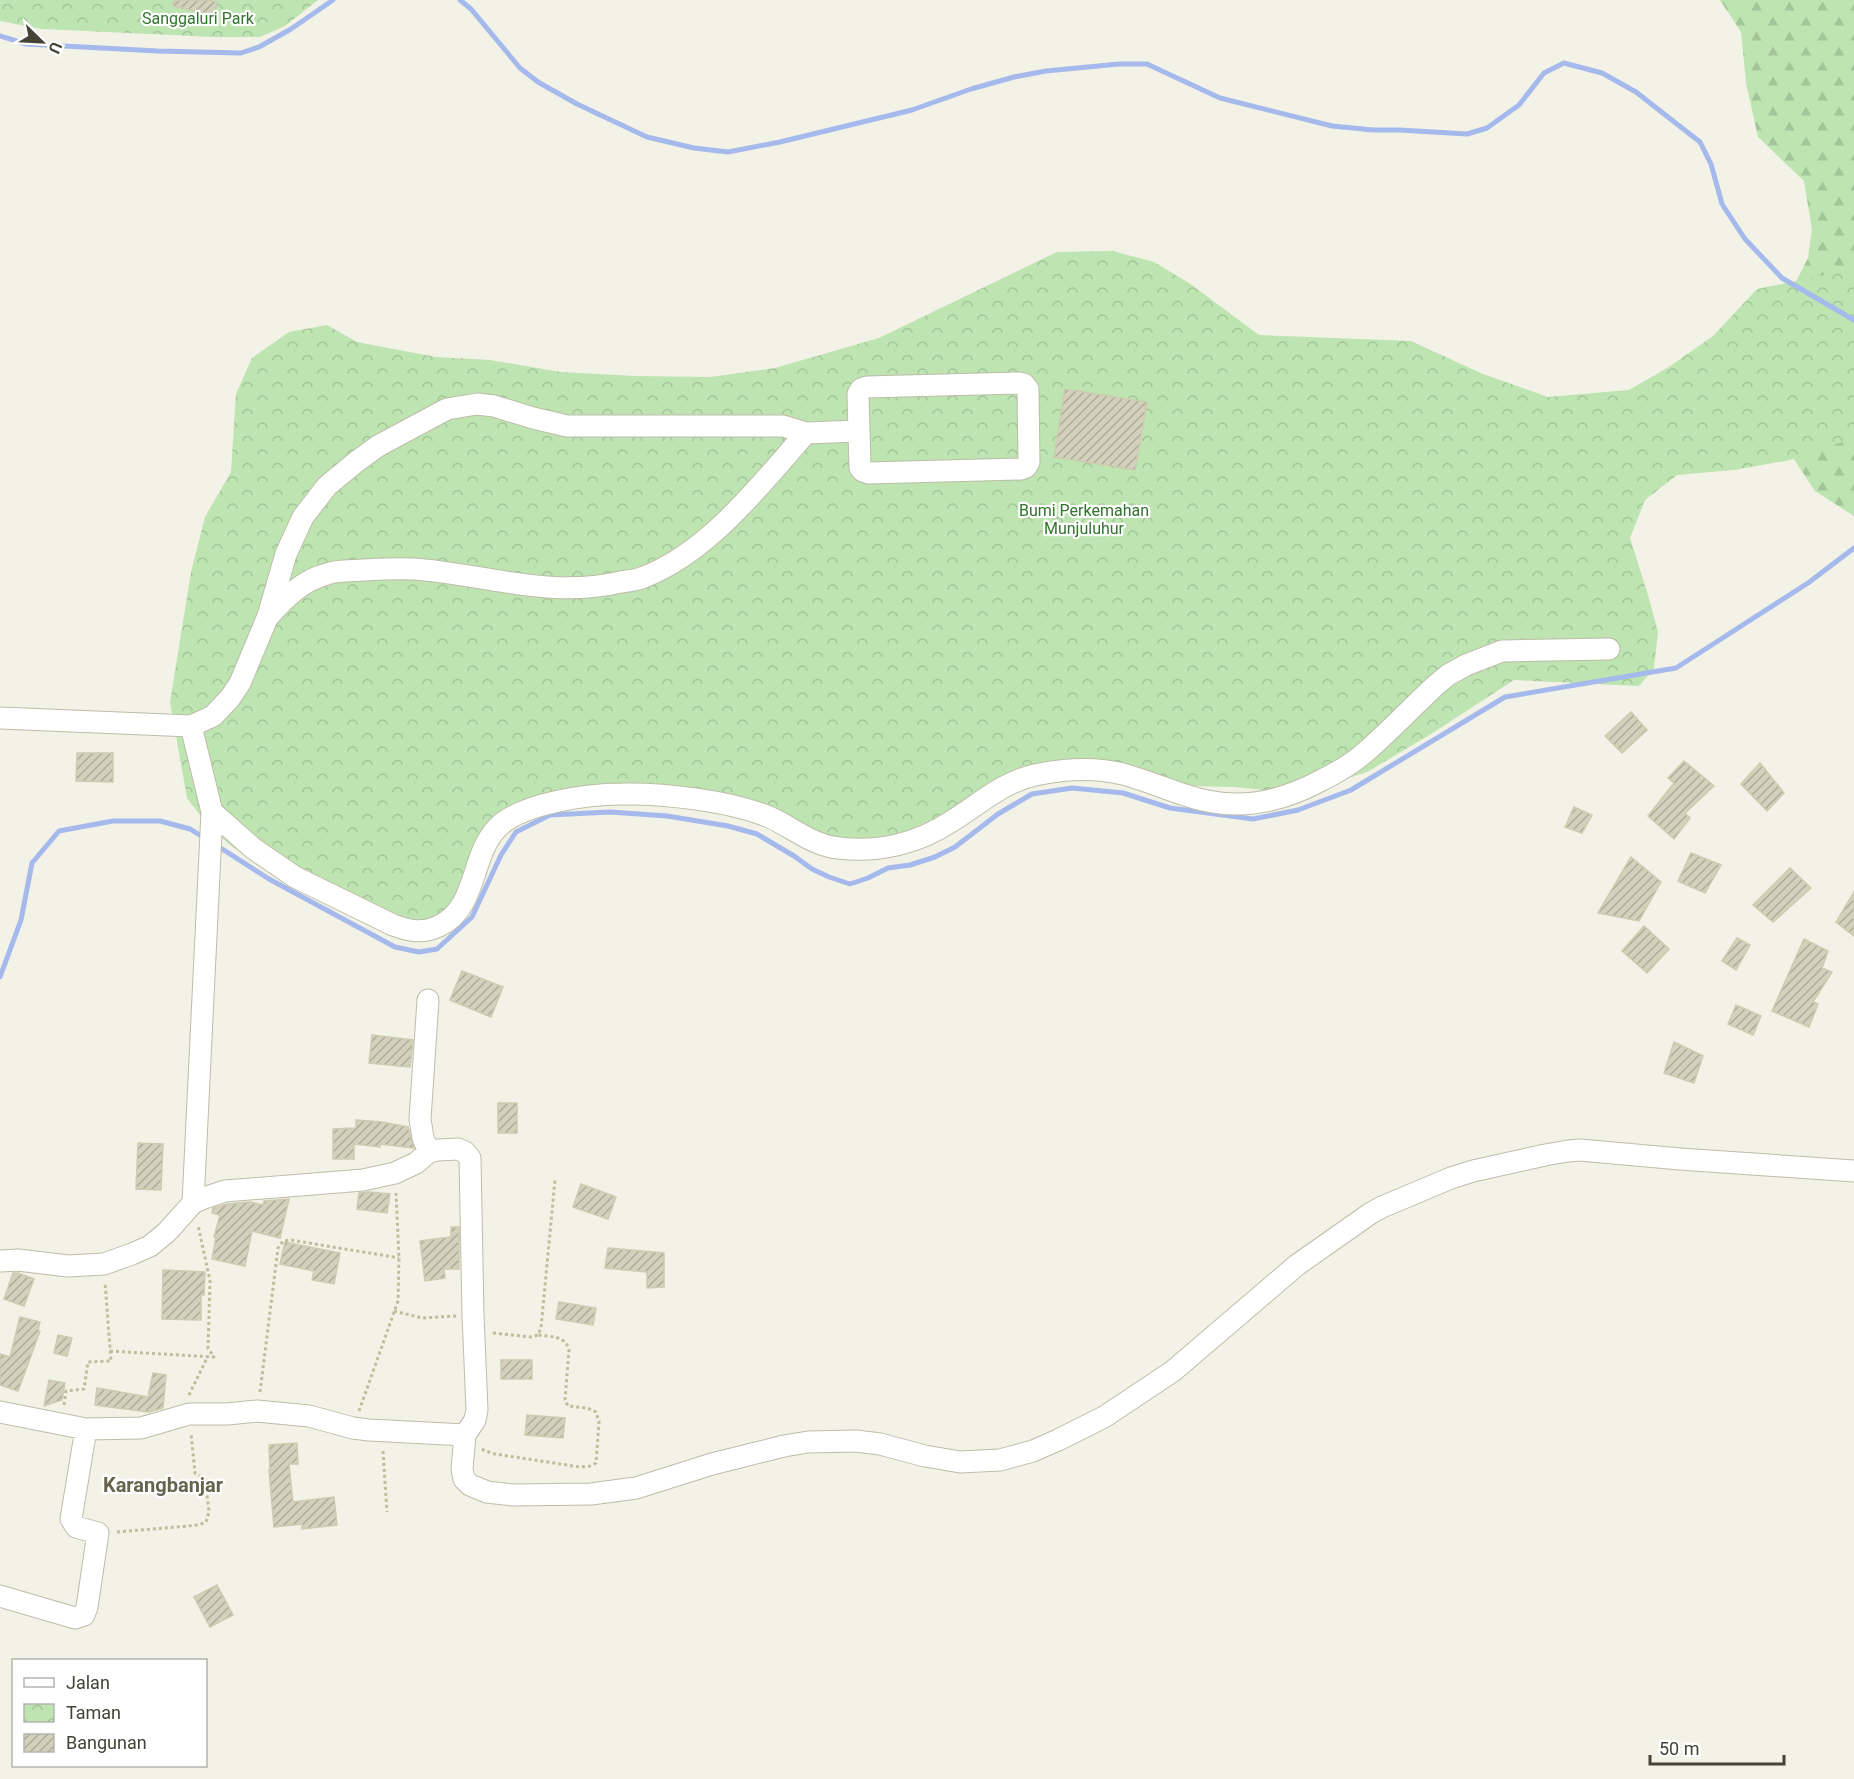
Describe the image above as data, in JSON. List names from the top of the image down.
{
  "districts": ["Karangbanjar"],
  "parks": ["Sanggaluri Park", "Bumi Perkemahan Munjuluhur"],
  "legend": ["Jalan", "Taman", "Bangunan"],
  "scale_bar": "50 m",
  "north": "bottom right"
}
